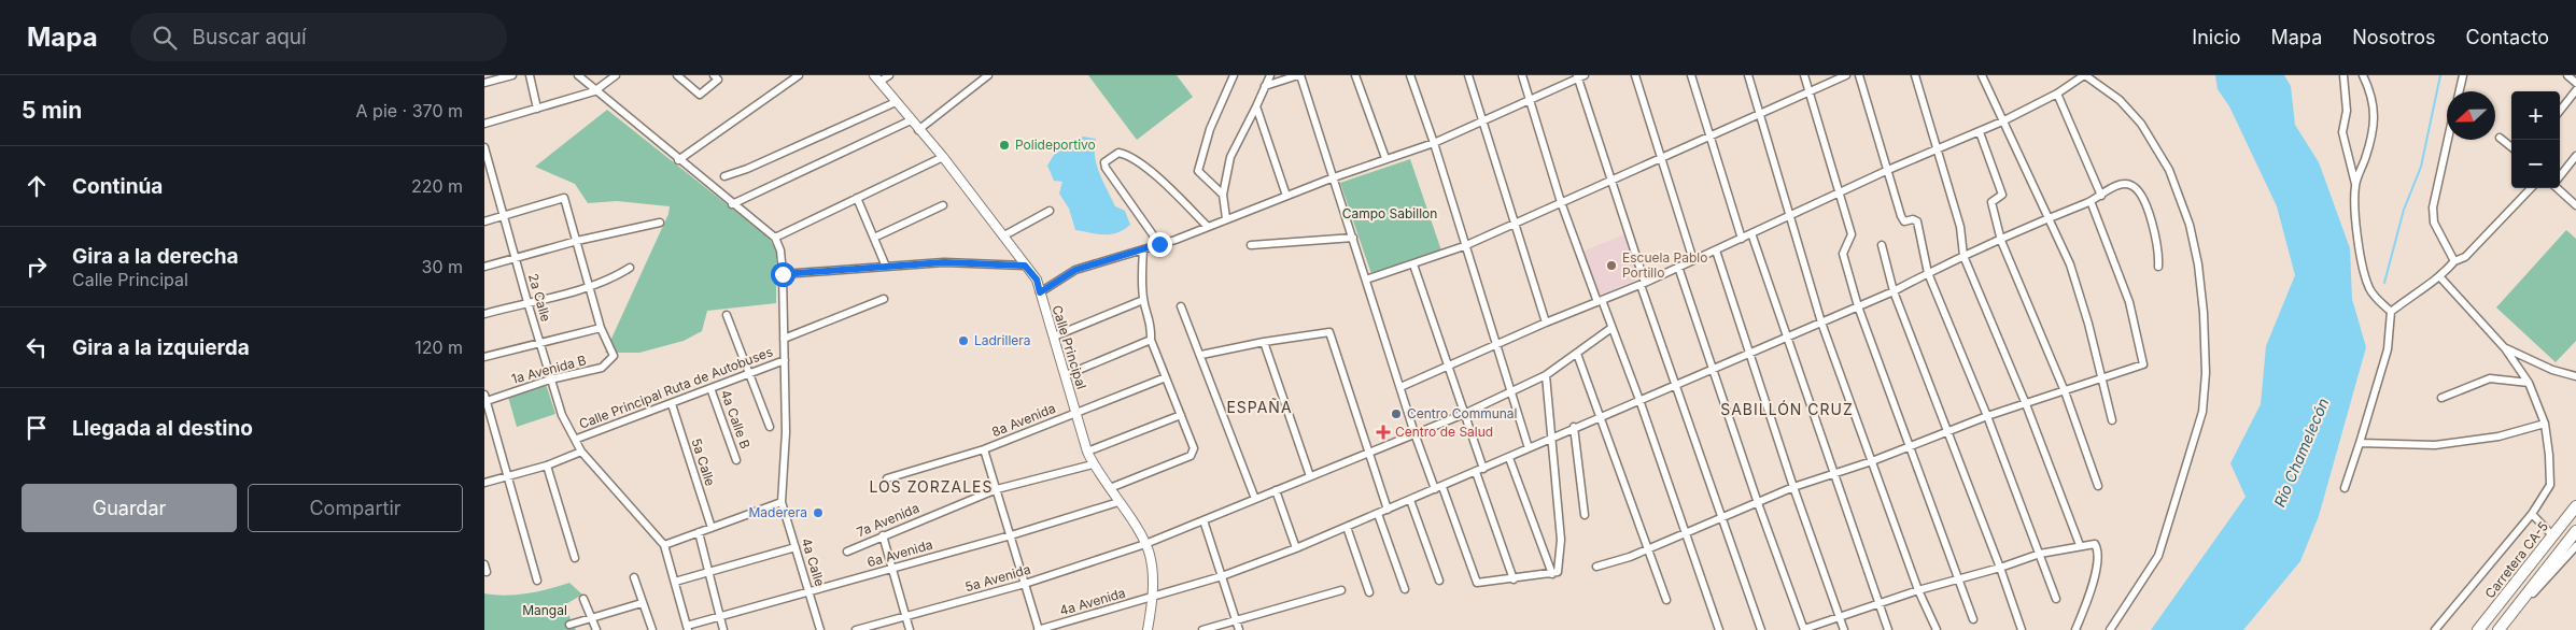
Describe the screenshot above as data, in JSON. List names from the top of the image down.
{
  "streets": {
    "highway": ["Carretera CA-5"],
    "street": [
      "2a Calle",
      "Calle Principal",
      "1a Avenida B",
      "Calle Principal Ruta de Autobuses",
      "4a Calle B",
      "8a Avenida",
      "5a Calle",
      "7a Avenida",
      "6a Avenida",
      "4a Calle",
      "5a Avenida",
      "4a Avenida"
    ]
  },
  "crossings": [
    ["2a Calle", "1a Avenida B"],
    ["2a Calle", "Calle Principal Ruta de Autobuses"],
    ["Calle Principal", "8a Avenida"],
    ["Calle Principal", "7a Avenida"],
    ["Calle Principal", "6a Avenida"],
    ["Calle Principal", "5a Avenida"],
    ["Calle Principal", "4a Avenida"],
    ["Calle Principal Ruta de Autobuses", "4a Calle B"],
    ["Calle Principal Ruta de Autobuses", "5a Calle"],
    ["6a Avenida", "4a Calle"]
  ],
  "districts": ["ESPAÑA", "SABILLÓN CRUZ", "LOS ZORZALES"],
  "water": ["Río Chamelecón"],
  "parks": ["Campo Sabillon", "Mangal"],
  "places": {
    "other": [
      "Polideportivo",
      "Escuela Pablo Portillo",
      "Ladrillera",
      "Centro Communal",
      "Maderera"
    ],
    "health": ["Centro de Salud"]
  },
  "north": "left",
  "page": {
    "header": "Mapa",
    "search": "Buscar aquí",
    "nav": [
      "Inicio",
      "Mapa",
      "Nosotros",
      "Contacto"
    ],
    "heading": ["5 min", "A pie · 370 m"],
    "map_buttons": ["+", "−"],
    "list": [
      ["Continúa", "220 m"],
      ["Gira a la derecha", "Calle Principal", "30 m"],
      ["Gira a la izquierda", "120 m"],
      "Llegada al destino"
    ],
    "buttons": ["Guardar", "Compartir"]
  }
}
